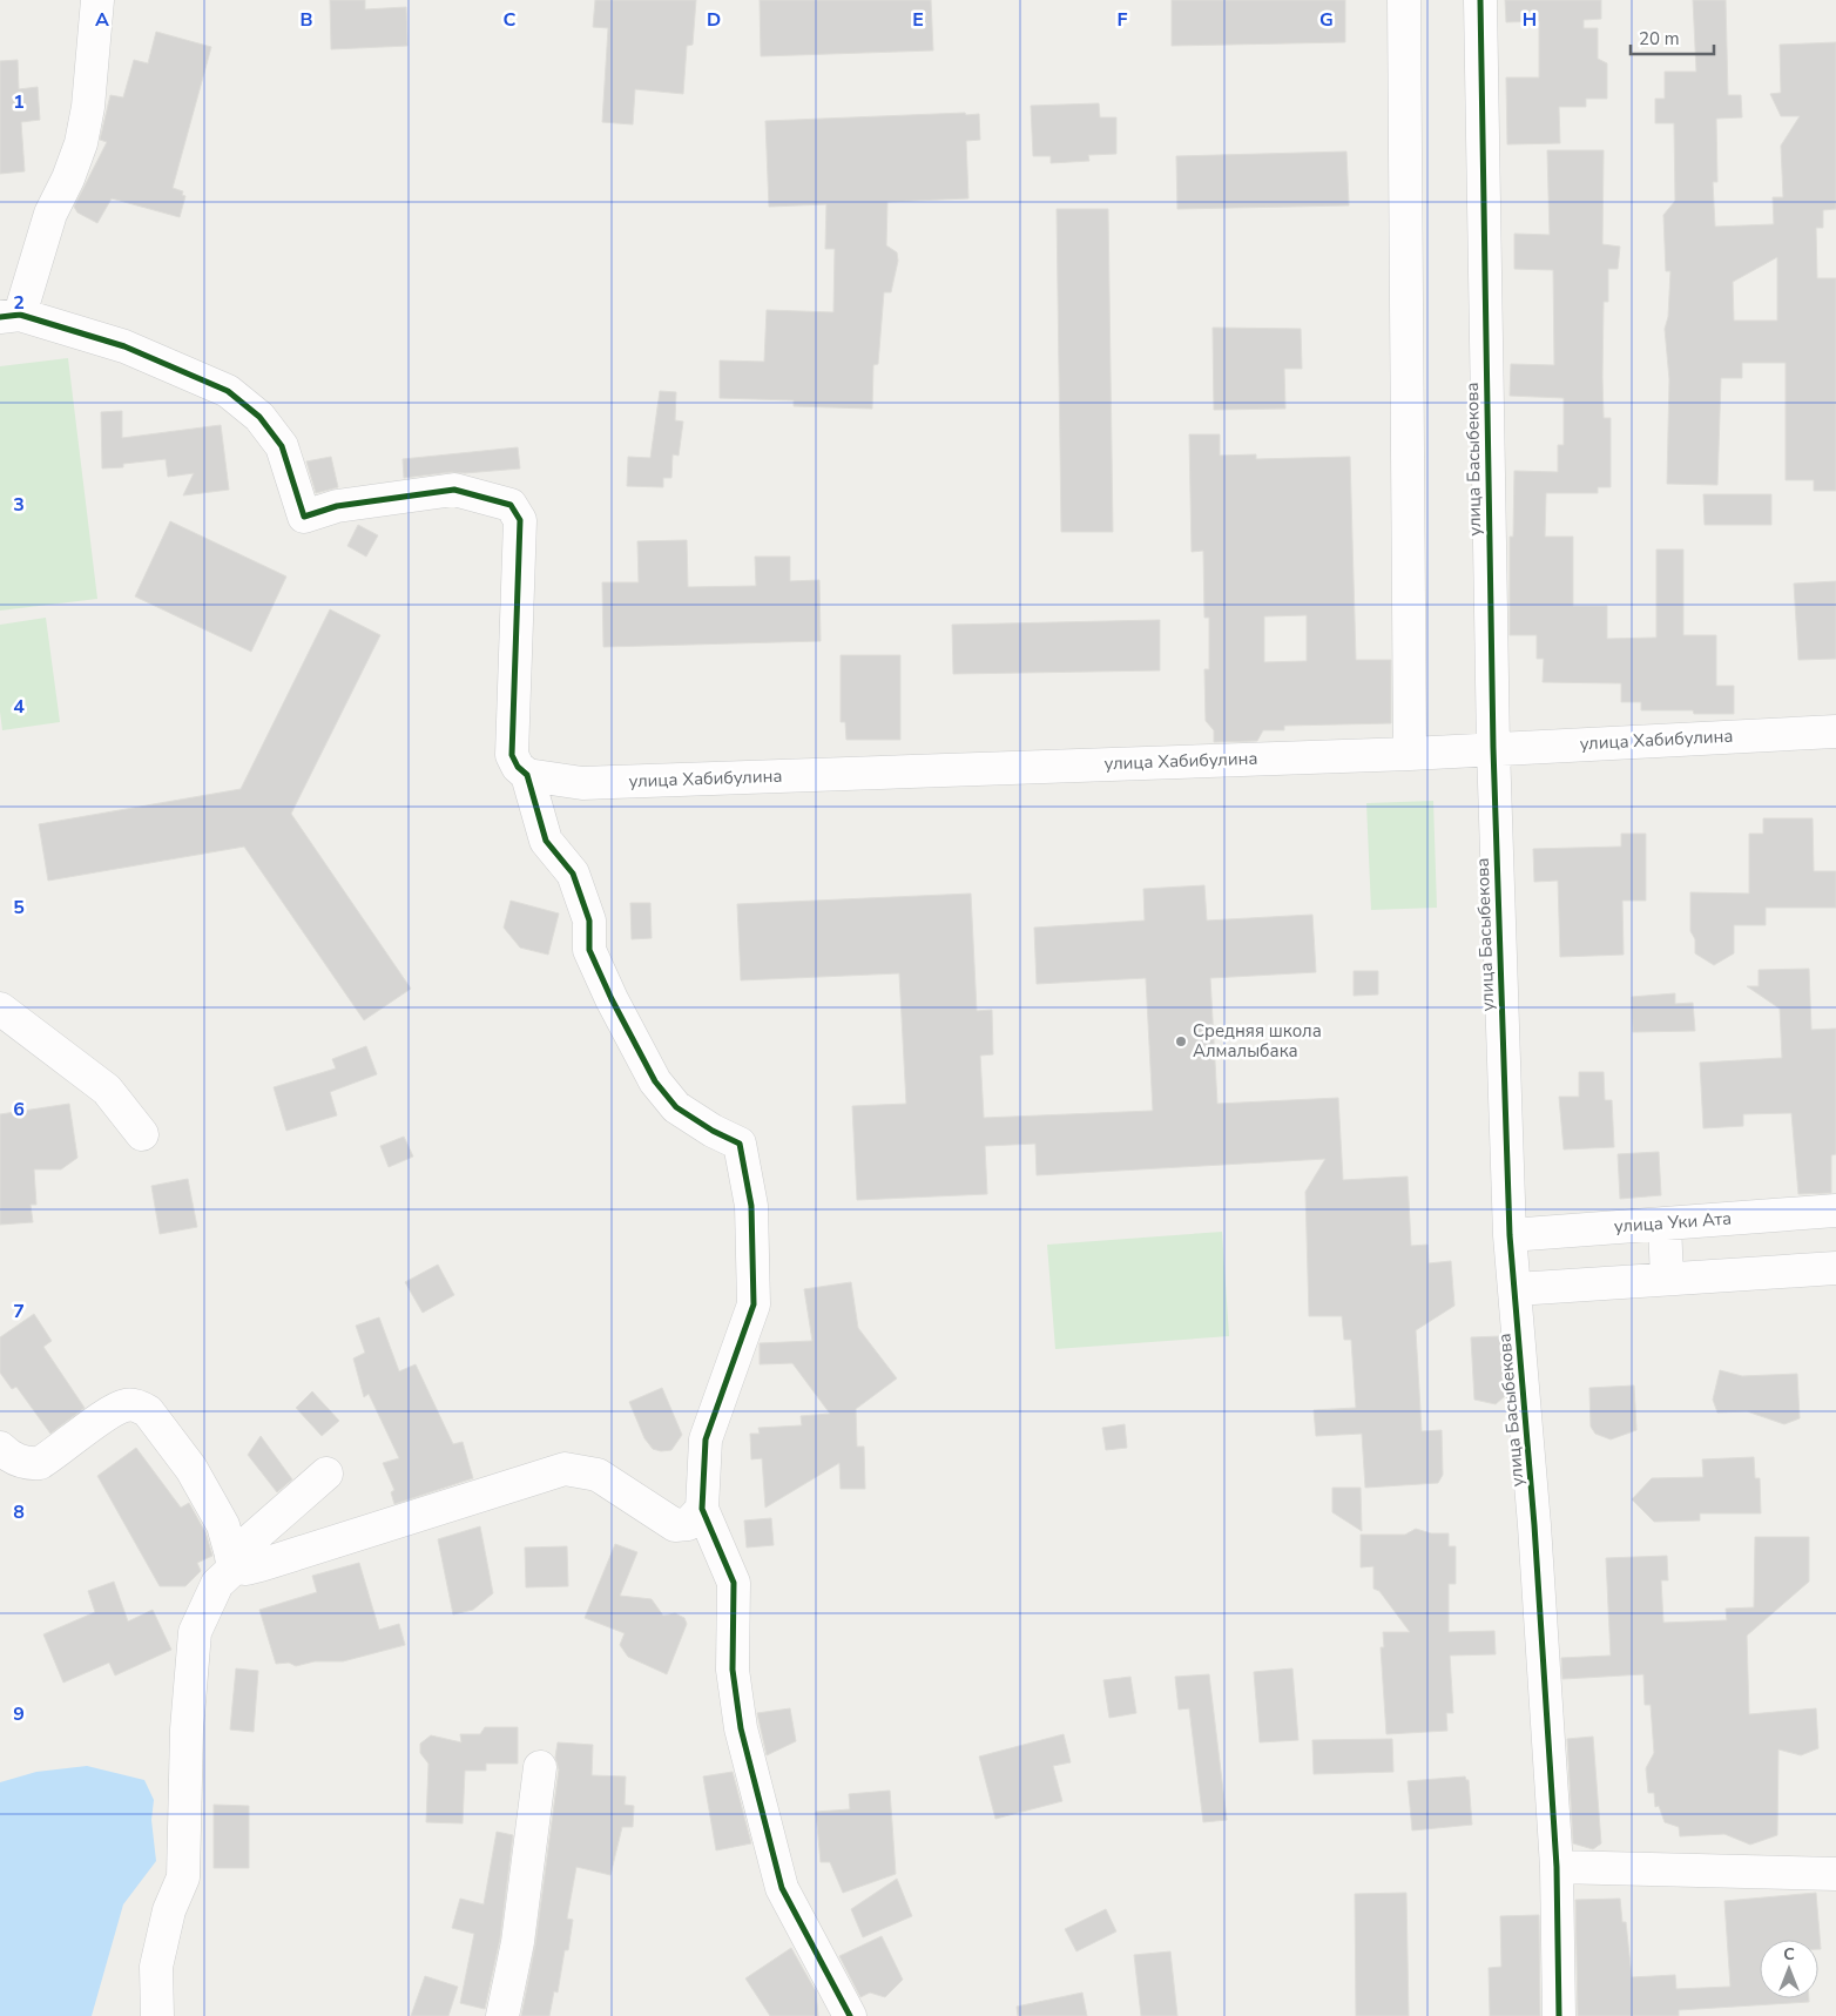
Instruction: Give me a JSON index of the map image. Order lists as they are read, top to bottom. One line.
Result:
{"streets":{"street":["улица Басыбекова","улица Хабибулина","улица Уки Ата"]},"crossings":[["улица Басыбекова","улица Хабибулина"],["улица Басыбекова","улица Уки Ата"]],"places":["Средняя школа Алмалыбака"],"scale_bar":"20 m","north":"top","grid":{"columns":["A","B","C","D","E","F","G","H"],"rows":["1","2","3","4","5","6","7","8","9"]}}
